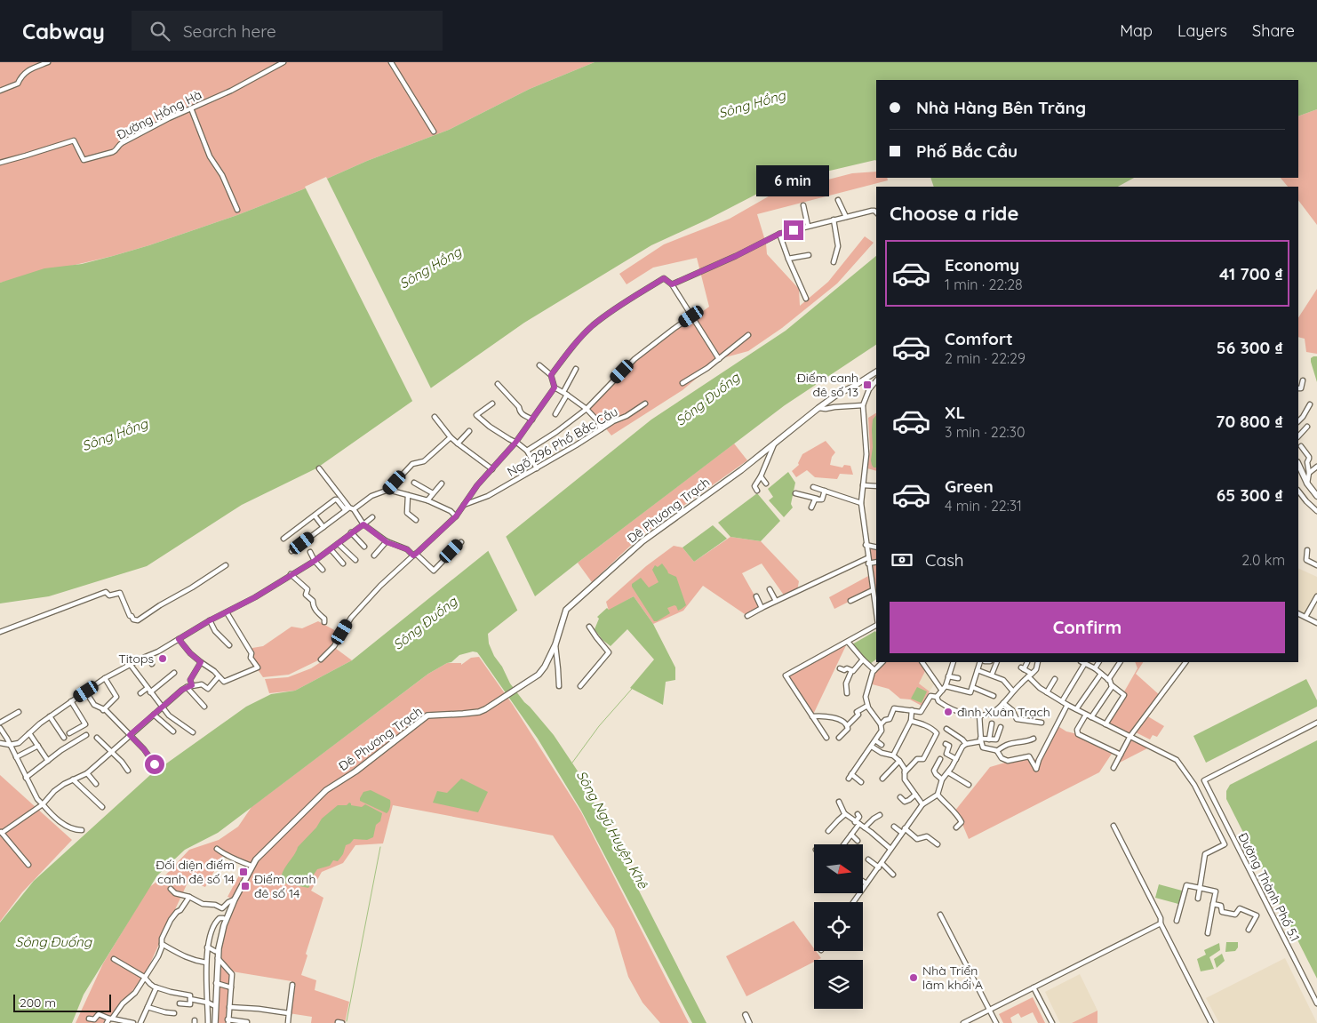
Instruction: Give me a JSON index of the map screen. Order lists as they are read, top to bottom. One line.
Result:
{"streets":{"main road":["Đê Phương Trạch"],"street":["Đường Hồng Hà","Ngõ 296 Phố Bắc Cầu","Đường Thành Phố 5.1"]},"water":["Sông Hồng","Sông Đuống","Sông Ngũ Huyện Khê"],"places":{"transit":["Điếm canh đê số 13","Đối diện điếm canh đê số 14","Điếm canh đê số 14"],"other":["Titops","đình Xuân Trạch","Nhà Triển lãm khối A"]},"scale_bar":"200 m","north":"right","page":{"header":"Cabway","search":"Search here","nav":["Map","Layers","Share"],"banner":["Nhà Hàng Bên Trăng","Phố Bắc Cầu"],"bubble":"6 min","heading":"Choose a ride","list":[{"name":"Economy","note":"1 min · 22:28","value":"41 700 ₫"},{"name":"Comfort","note":"2 min · 22:29","value":"56 300 ₫"},{"name":"XL","note":"3 min · 22:30","value":"70 800 ₫"},{"name":"Green","note":"4 min · 22:31","value":"65 300 ₫"}],"pay":["Cash","2.0 km"],"buttons":"Confirm","scale":"200 m"}}
